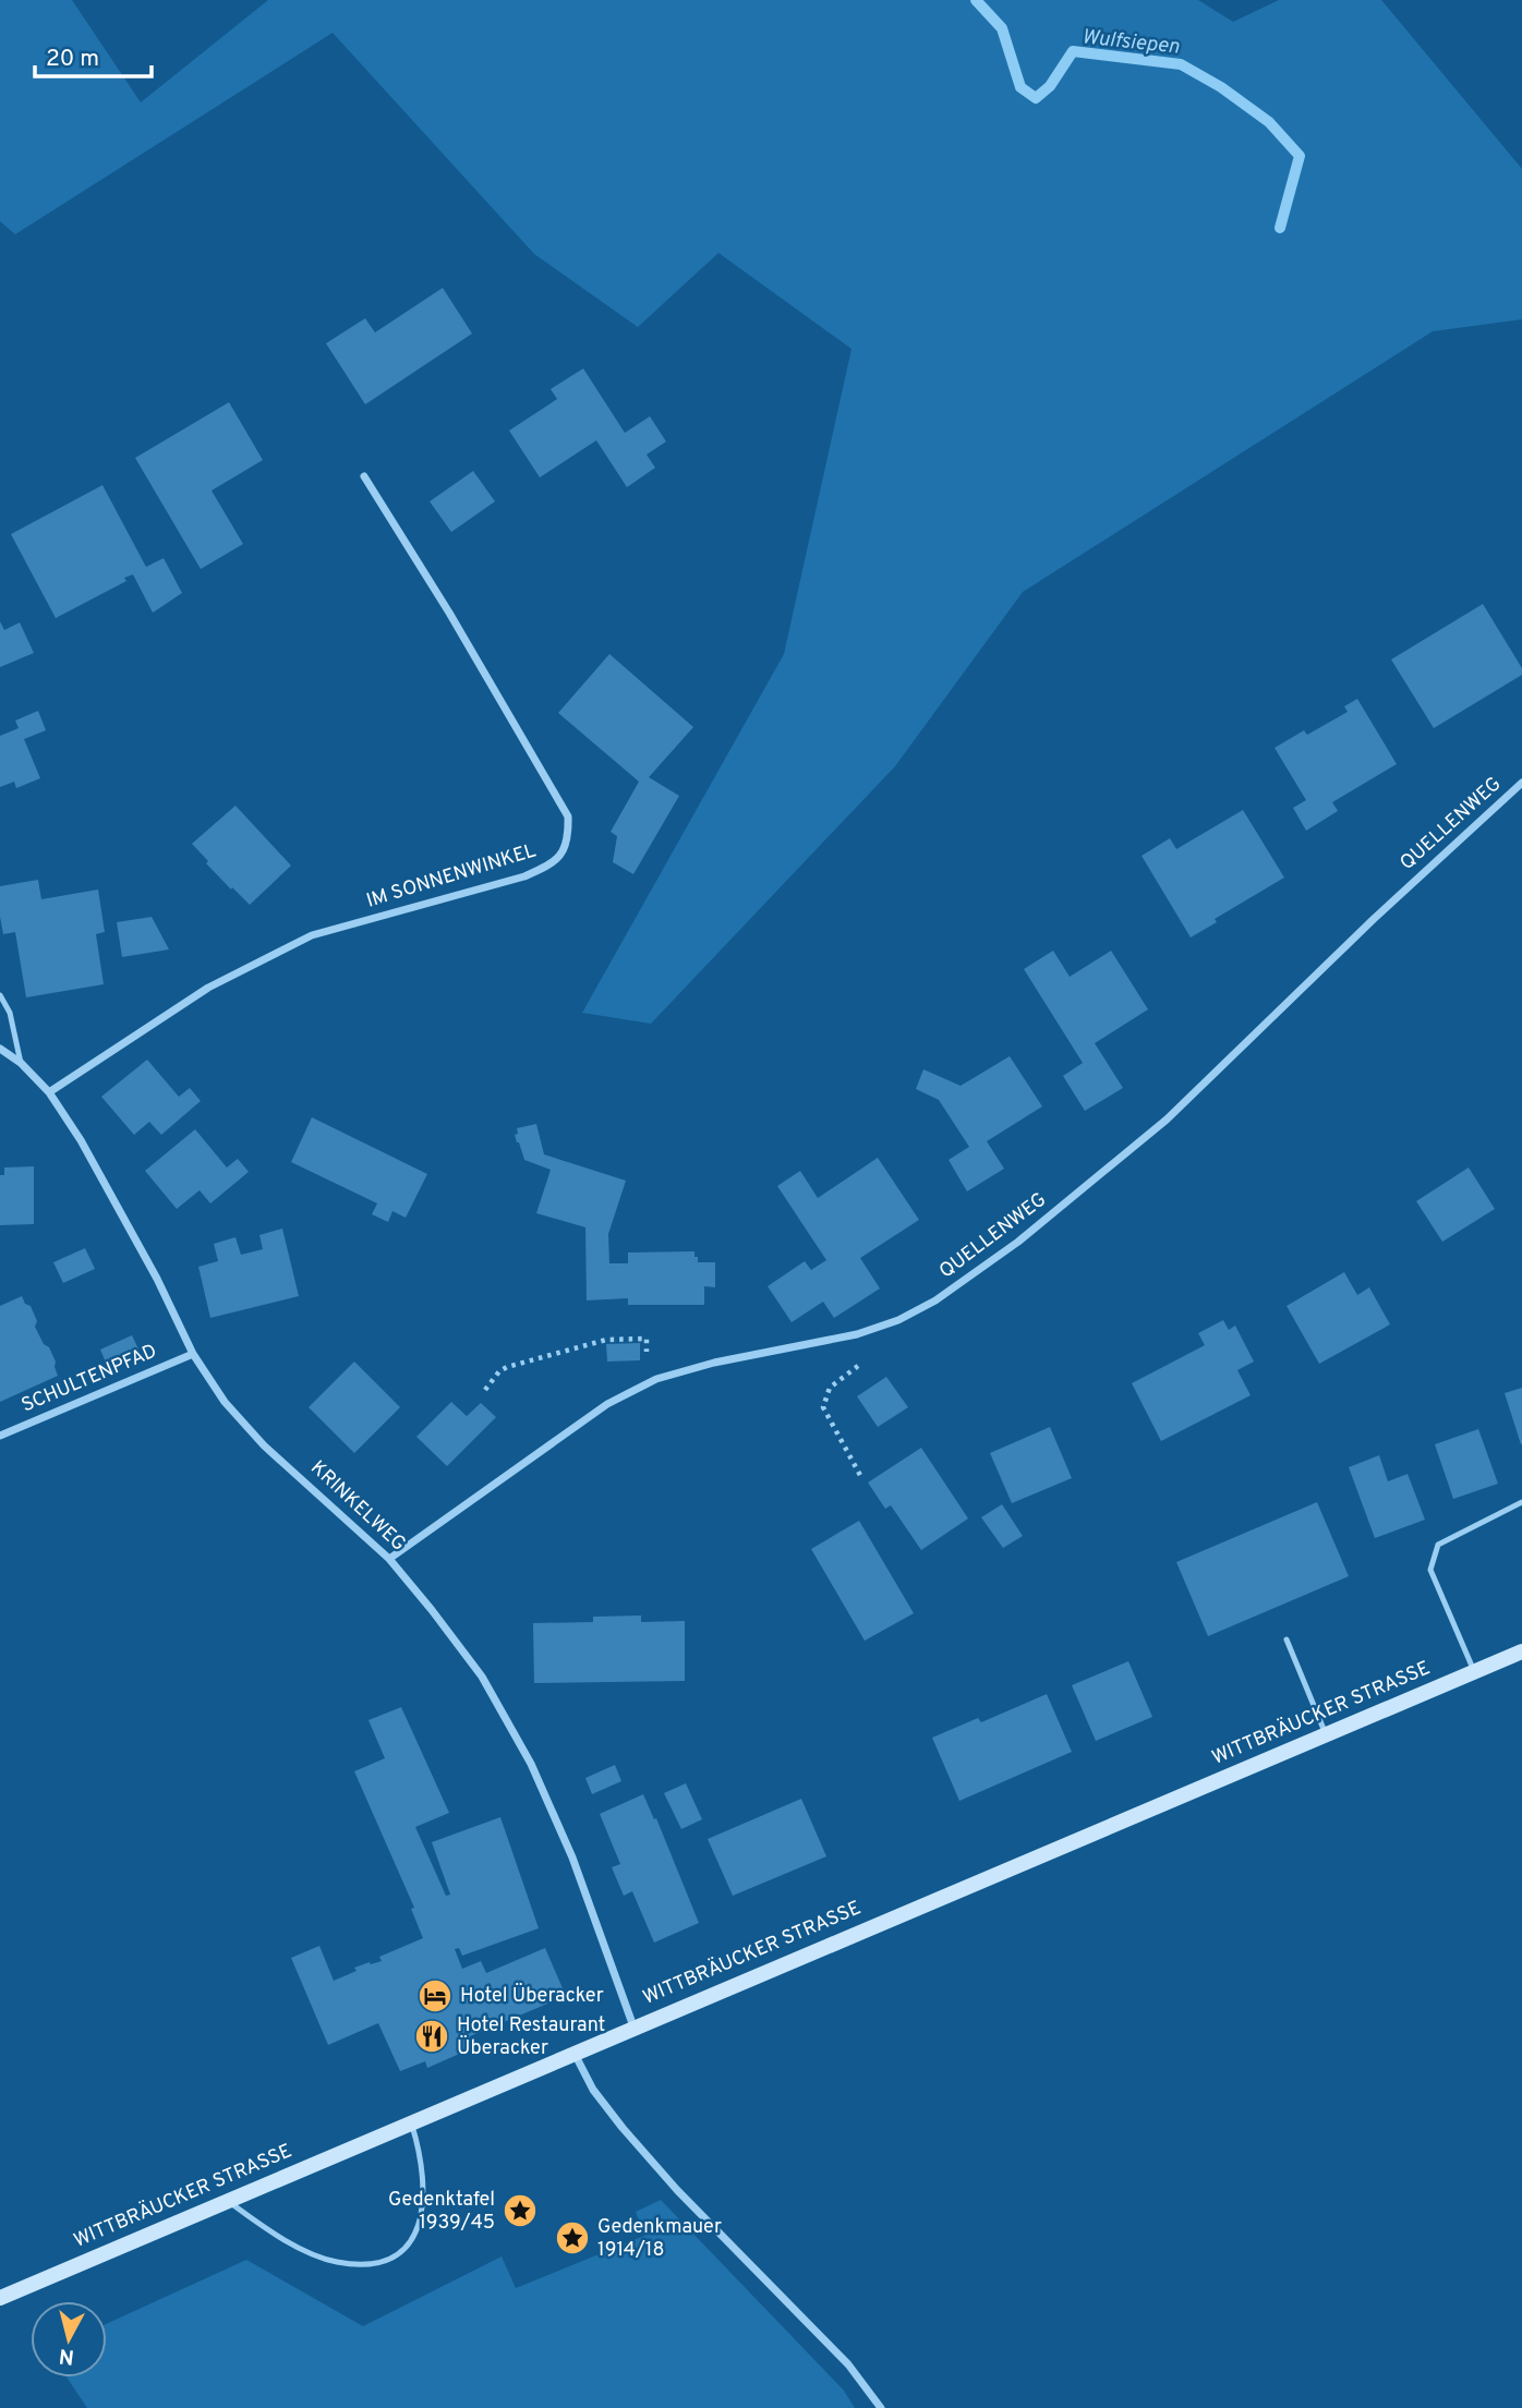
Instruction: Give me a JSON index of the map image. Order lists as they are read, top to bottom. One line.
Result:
{"streets":{"main road":["WITTBRÄUCKER STRASSE"],"street":["QUELLENWEG","IM SONNENWINKEL","SCHULTENPFAD","KRINKELWEG"]},"crossings":[["QUELLENWEG","KRINKELWEG"],["IM SONNENWINKEL","KRINKELWEG"],["SCHULTENPFAD","KRINKELWEG"],["KRINKELWEG","WITTBRÄUCKER STRASSE"]],"water":["Wulfsiepen"],"places":{"hotel":["Hotel Überacker"],"restaurant":["Hotel Restaurant Überacker"],"place":["Gedenktafel 1939/45","Gedenkmauer 1914/18"]},"scale_bar":"20 m","north":"bottom"}
